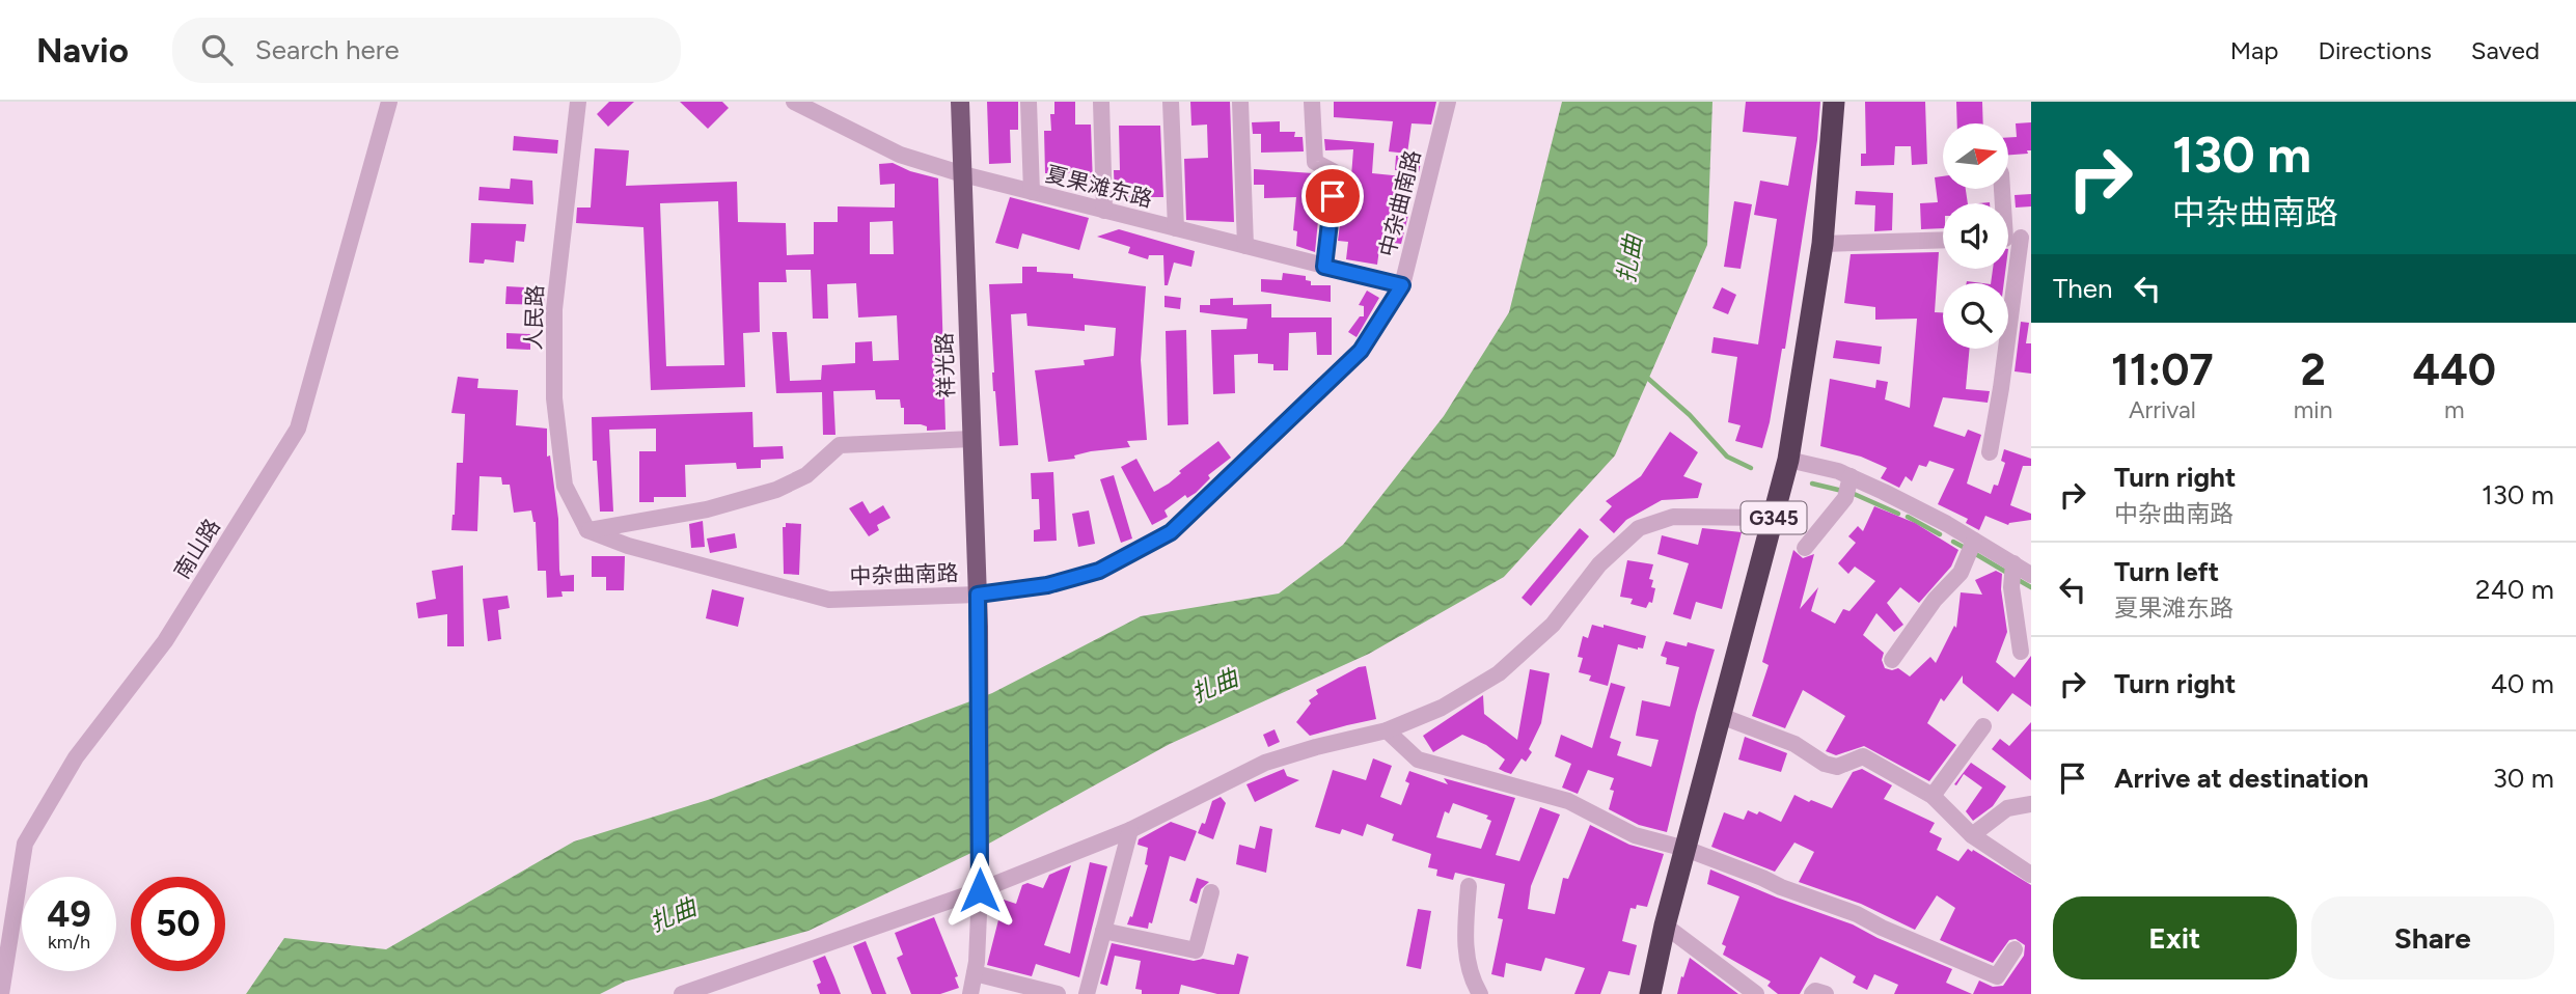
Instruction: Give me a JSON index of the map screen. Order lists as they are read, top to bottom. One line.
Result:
{"streets":{"highway":["G345"],"main road":["祥光路"],"street":["夏果滩东路","中杂曲南路","人民路","南山路"]},"crossings":[["夏果滩东路","中杂曲南路"],["夏果滩东路","祥光路"],["中杂曲南路","人民路"],["中杂曲南路","祥光路"]],"water":["扎曲"],"north":"right","page":{"header":"Navio","search":"Search here","nav":["Map","Directions","Saved"],"turn":["130 m","中杂曲南路"],"then":"Then","eta":["11:07","Arrival","2","min","440","m"],"list":[{"name":"Turn right","note":"中杂曲南路","value":"130 m"},{"name":"Turn left","note":"夏果滩东路","value":"240 m"},{"name":"Turn right","value":"40 m"},{"name":"Arrive at destination","value":"30 m"}],"speed":"49 km/h","limit":"50","buttons":["Exit","Share"]}}
